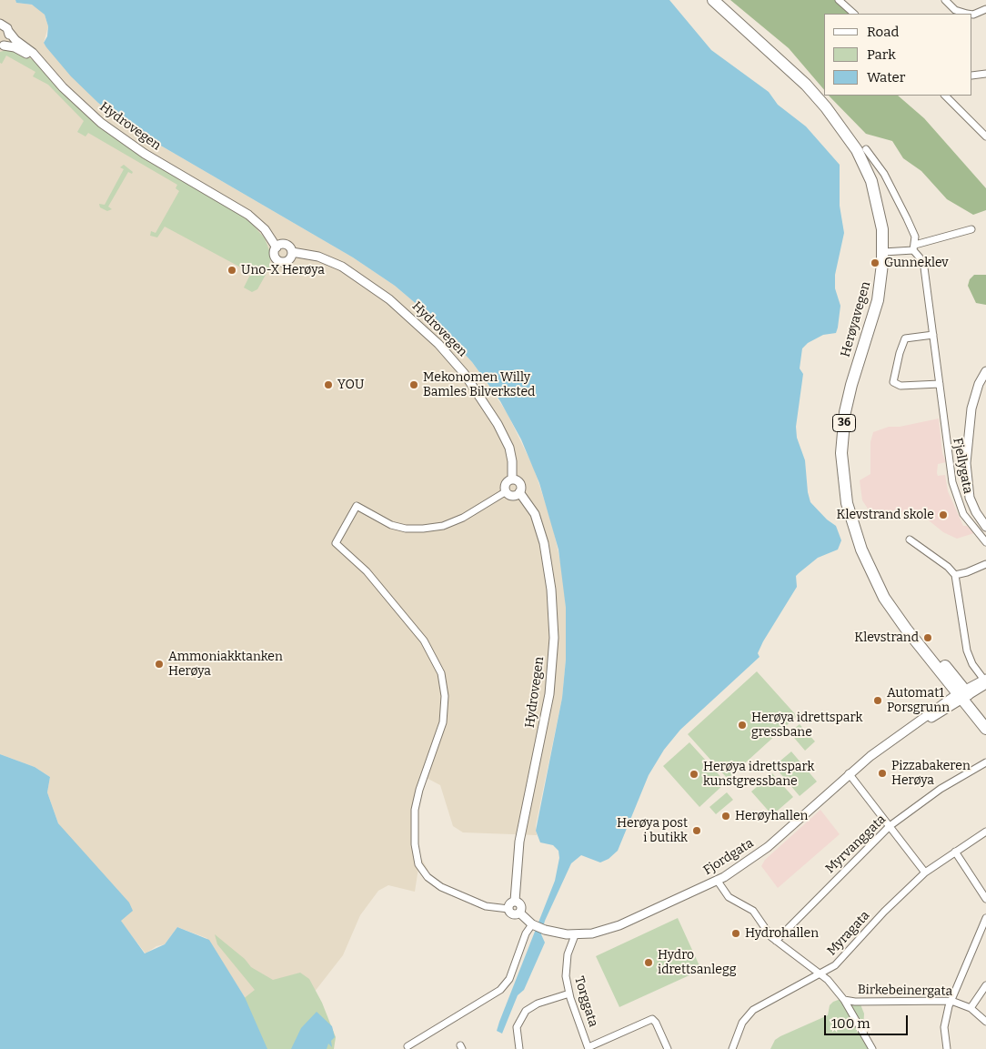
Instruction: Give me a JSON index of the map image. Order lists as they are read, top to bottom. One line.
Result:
{"streets":{"highway":["Herøyavegen","36"],"street":["Hydrovegen","Fjellygata","Myrvanggata","Fjordgata","Myragata","Birkebeinergata","Torggata"]},"crossings":[["Herøyavegen","Fjordgata"],["Fjordgata","Torggata"]],"places":["Gunneklev","Uno-X Herøya","YOU","Mekonomen Willy Bamles Bilverksted","Klevstrand skole","Klevstrand","Ammoniakktanken Herøya","Automat1 Porsgrunn","Herøya idrettspark gressbane","Pizzabakeren Herøya","Herøya idrettspark kunstgressbane","Herøyhallen","Herøya post i butikk","Hydrohallen","Hydro idrettsanlegg"],"legend":["Road","Park","Water"],"scale_bar":"100 m"}
